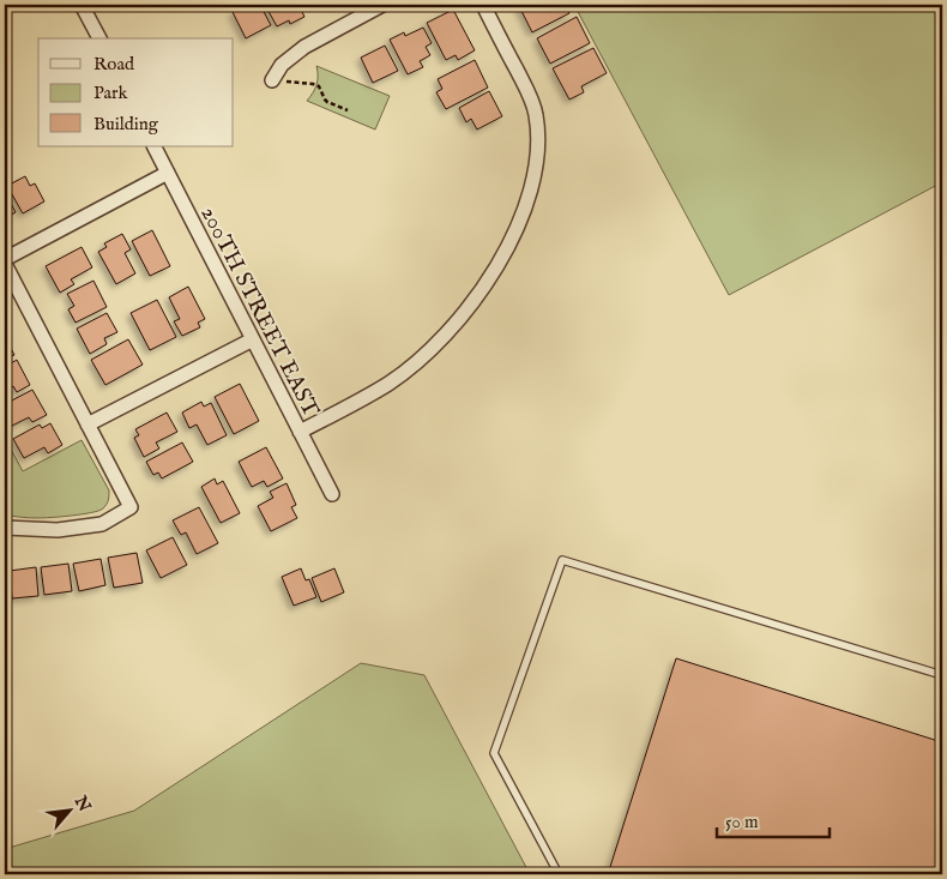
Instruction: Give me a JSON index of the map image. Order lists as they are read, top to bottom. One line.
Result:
{"streets":{"street":["200TH STREET EAST"]},"legend":["Road","Park","Building"],"scale_bar":"50 m","north":"top right"}
